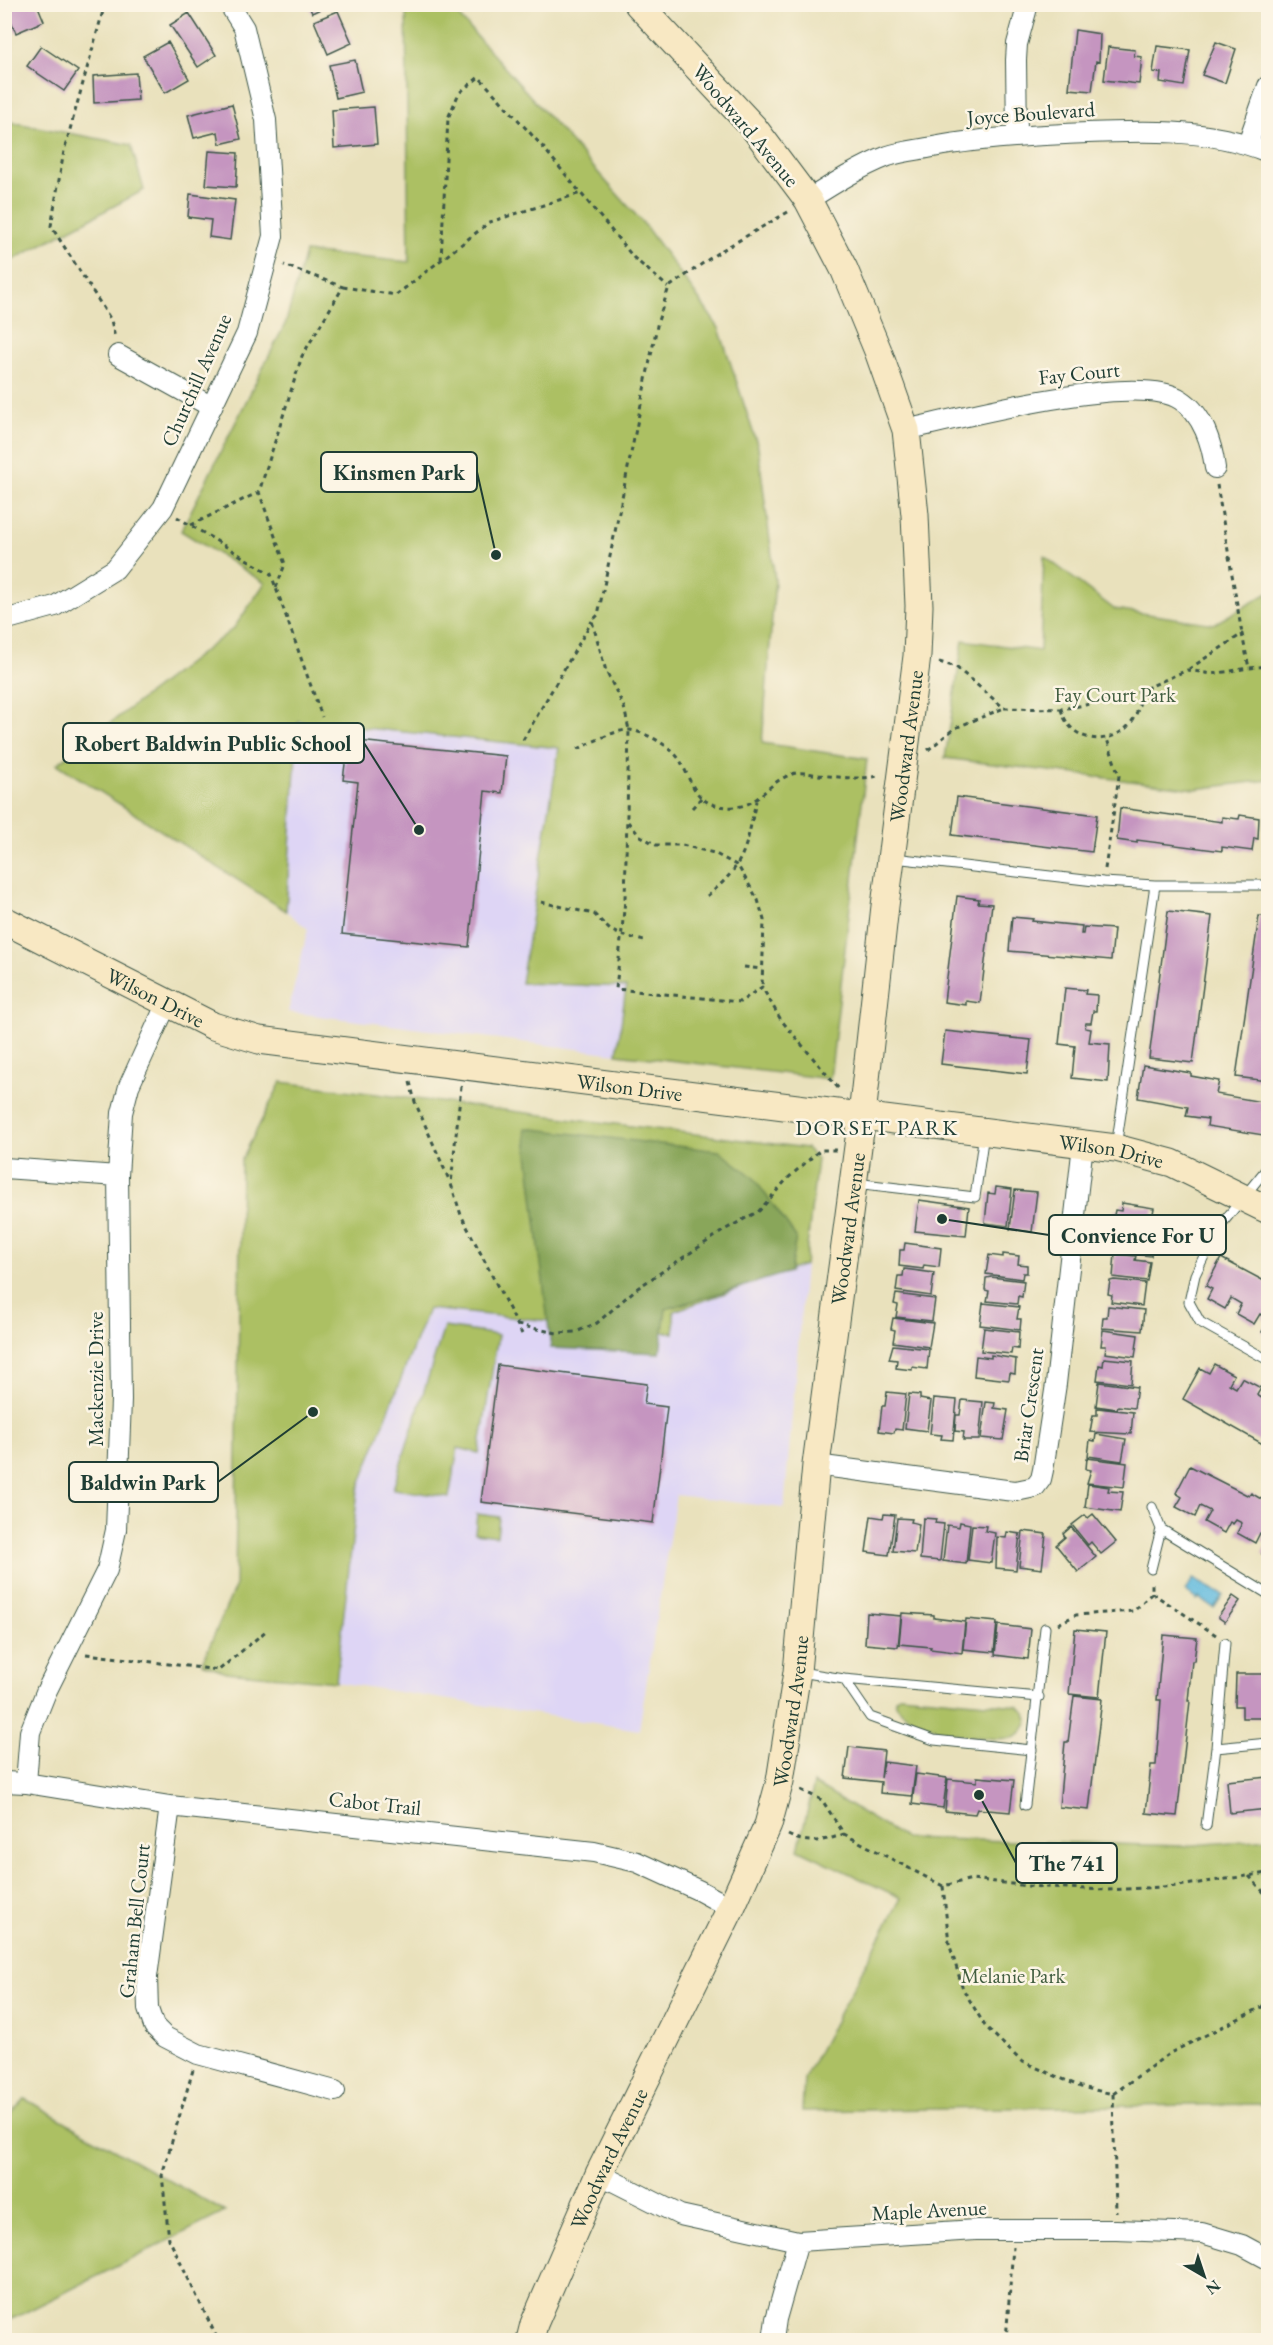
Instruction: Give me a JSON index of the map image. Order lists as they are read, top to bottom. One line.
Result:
{"streets":{"street":["Joyce Boulevard","Woodward Avenue","Fay Court","Churchill Avenue","Wilson Drive","Mackenzie Drive","Briar Crescent","Cabot Trail","Graham Bell Court","Maple Avenue"]},"crossings":[["Joyce Boulevard","Woodward Avenue"],["Woodward Avenue","Fay Court"],["Woodward Avenue","Wilson Drive"],["Woodward Avenue","Briar Crescent"],["Woodward Avenue","Cabot Trail"],["Woodward Avenue","Maple Avenue"],["Wilson Drive","Mackenzie Drive"],["Wilson Drive","Briar Crescent"],["Mackenzie Drive","Cabot Trail"],["Cabot Trail","Graham Bell Court"]],"districts":["DORSET PARK"],"parks":["Fay Court Park","Melanie Park"],"places":["Kinsmen Park","Robert Baldwin Public School","Convience For U","Baldwin Park","The 741"],"north":"bottom right"}
